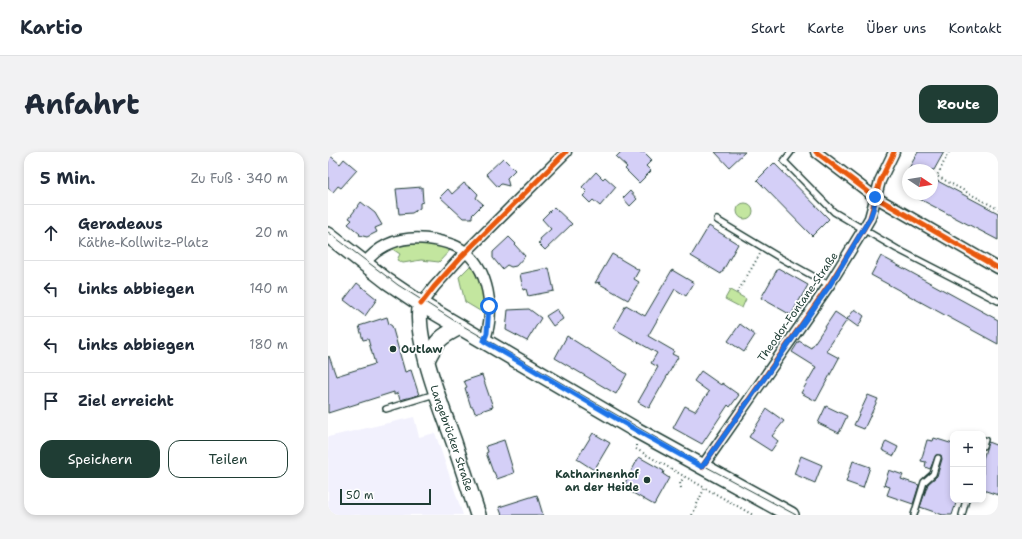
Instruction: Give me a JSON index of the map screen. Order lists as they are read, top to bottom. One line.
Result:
{"streets":{"main road":["Langebrücker Straße"],"street":["Theodor-Fontane-Straße"]},"places":["Outlaw","Katharinenhof an der Heide"],"scale_bar":"50 m","north":"right","page":{"header":"Kartio","nav":["Start","Karte","Über uns","Kontakt"],"title":"Anfahrt","buttons":["Route",["Speichern","Teilen"]],"heading":["5 Min.","Zu Fuß · 340 m"],"list":[["Geradeaus","Käthe-Kollwitz-Platz","20 m"],["Links abbiegen","140 m"],["Links abbiegen","180 m"],"Ziel erreicht"],"map_buttons":["+","−"],"scale":"50 m"}}
